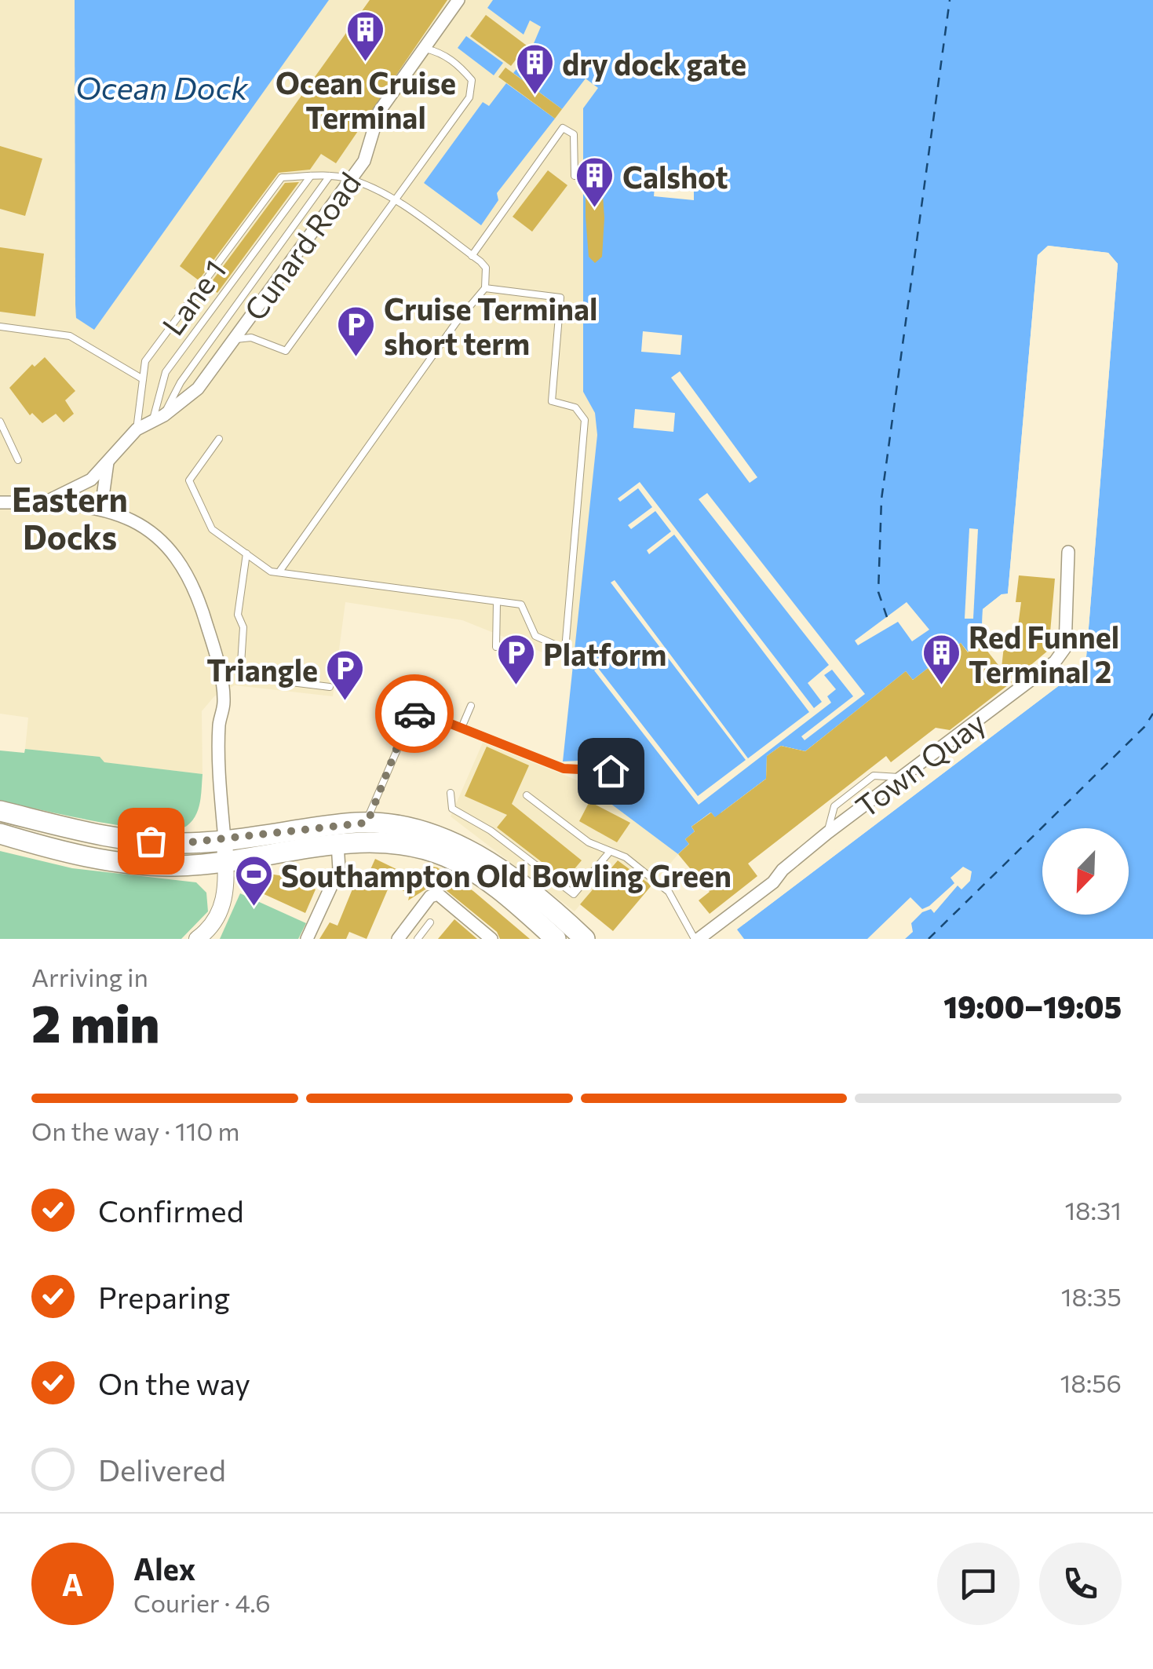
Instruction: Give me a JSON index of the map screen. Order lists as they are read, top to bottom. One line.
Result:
{"streets":{"street":["Cunard Road","Town Quay"],"lane":["Lane 1"]},"crossings":[["Cunard Road","Lane 1"]],"districts":["Eastern Docks"],"water":["Ocean Dock"],"places":{"building":["Ocean Cruise Terminal","dry dock gate","Calshot","Red Funnel Terminal 2"],"parking":["Cruise Terminal short term","Platform","Triangle"],"sports":["Southampton Old Bowling Green"]},"north":"bottom left","page":{"heading":["2 min","Arriving in","19:00–19:05"],"panel":["Alex","Courier · 4.6"],"bar":"On the way · 110 m","list":[["Confirmed","18:31"],["Preparing","18:35"],["On the way","18:56"],"Delivered"],"round":"A"}}
